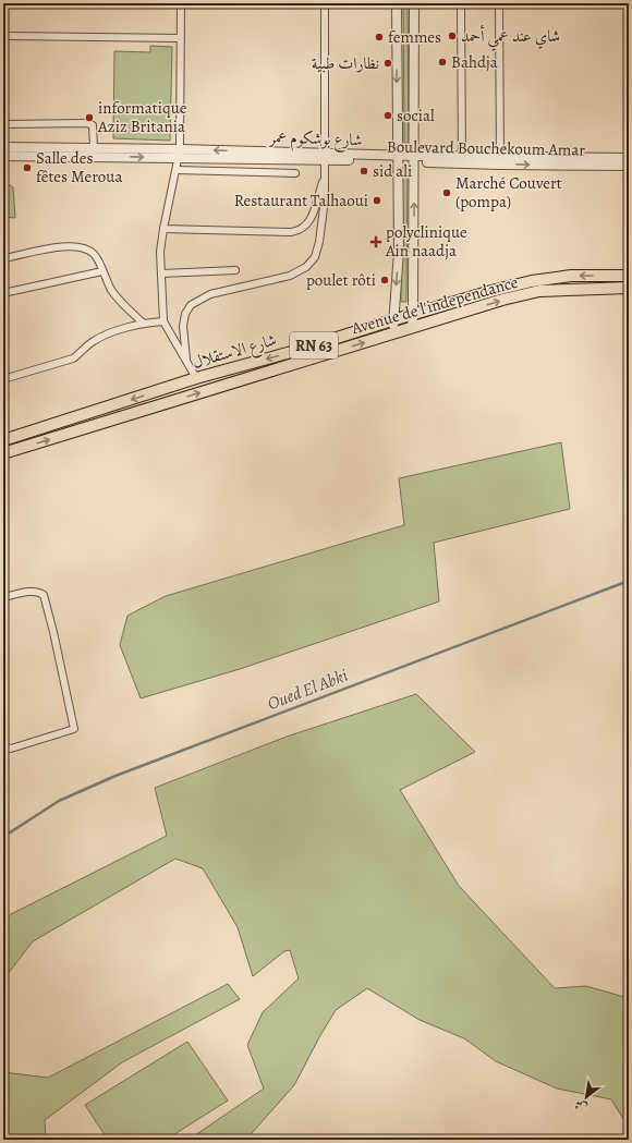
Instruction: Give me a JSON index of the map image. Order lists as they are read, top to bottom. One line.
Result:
{"streets":{"main road":["Avenue de l'independance","RN 63","شارع الاستقلال"],"street":["شارع بوشكوم عمر","Boulevard Bouchekoum Amar"]},"crossings":[["شارع بوشكوم عمر","Boulevard Bouchekoum Amar"]],"one_way":["Boulevard Bouchekoum Amar","Avenue de l'independance","شارع الاستقلال"],"water":["Oued El Abki"],"places":{"other":["شاي عند عمي أحمد","femmes","Bahdja","نظارات طبية","social","informatique Aziz Britania","Salle des fêtes Meroua","sid ali","Marché Couvert (pompa)","Restaurant Talhaoui","poulet rôti"],"health":["polyclinique Ain naadja"]},"north":"bottom left"}
